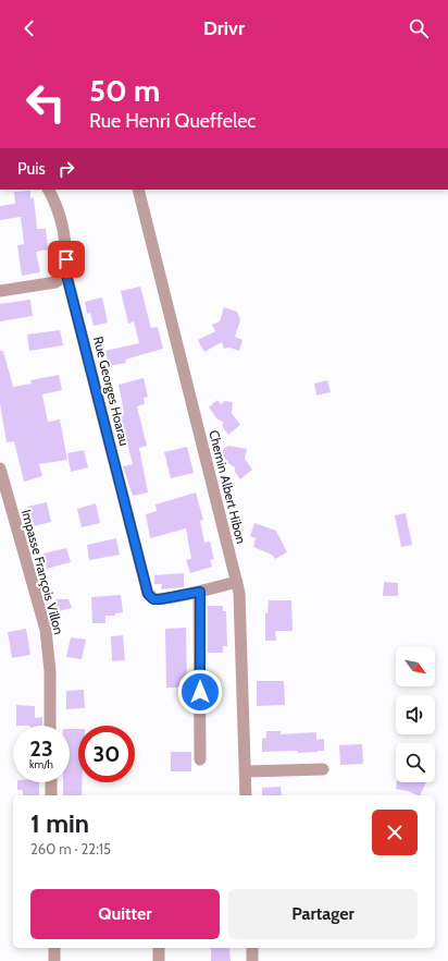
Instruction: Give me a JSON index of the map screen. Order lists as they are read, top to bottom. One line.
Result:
{"streets":{"street":["Rue Georges Hoarau","Chemin Albert Hibon","Impasse François Villon"]},"north":"bottom right","page":{"header":"Drivr","turn":["50 m","Rue Henri Queffelec"],"then":"Puis","speed":"23 km/h","limit":"30","heading":["1 min","260 m · 22:15"],"buttons":["Quitter","Partager"]}}
